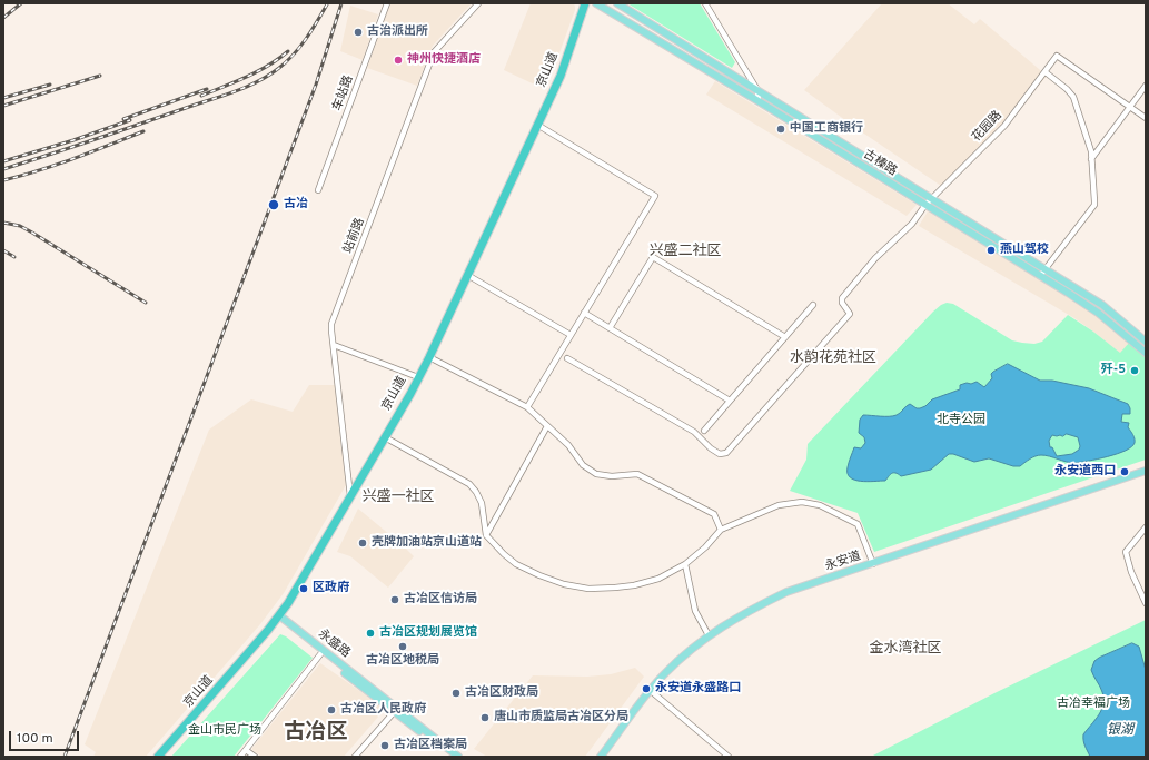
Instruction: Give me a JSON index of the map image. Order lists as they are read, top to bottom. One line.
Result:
{"streets":{"highway":["京山道"],"main road":["古榛路","永安道","永盛路"],"street":["车站路","花园路","站前路"]},"crossings":[["京山道","站前路"],["京山道","永盛路"],["花园路","古榛路"]],"districts":["兴盛二社区","水韵花苑社区","兴盛一社区","金水湾社区","古冶区"],"water":["银湖"],"parks":["北寺公园","古冶幸福广场","金山市民广场"],"places":["古治派出所","神州快捷酒店","中国工商银行","古冶","燕山驾校","歼-5","永安道西口","壳牌加油站京山道站","区政府","古冶区信访局","古冶区规划展览馆","古冶区地税局","永安道永盛路口","古冶区财政局","古冶区人民政府","唐山市质监局古冶区分局","古冶区档案局"],"scale_bar":"100 m"}
